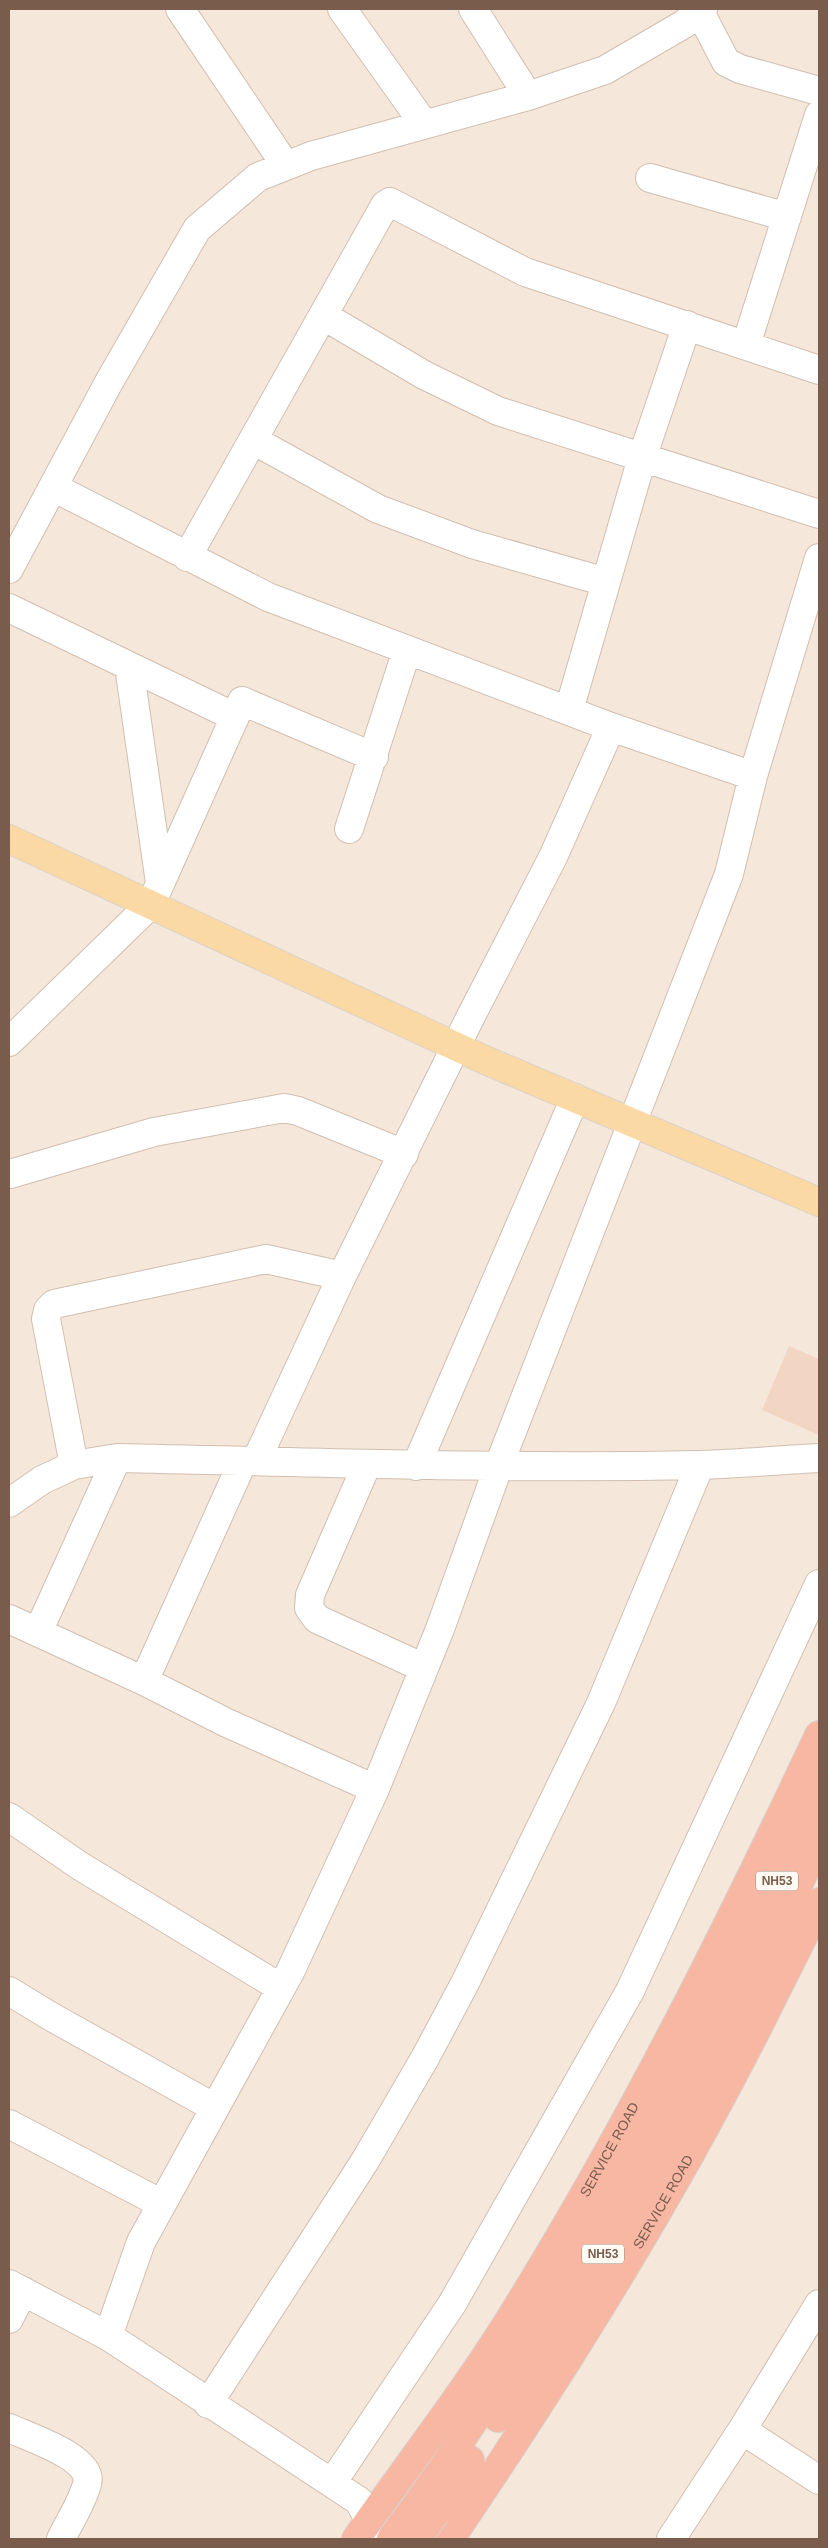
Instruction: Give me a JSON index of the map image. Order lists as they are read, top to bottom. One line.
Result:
{"streets":{"highway":["NH53","SERVICE ROAD"]}}
